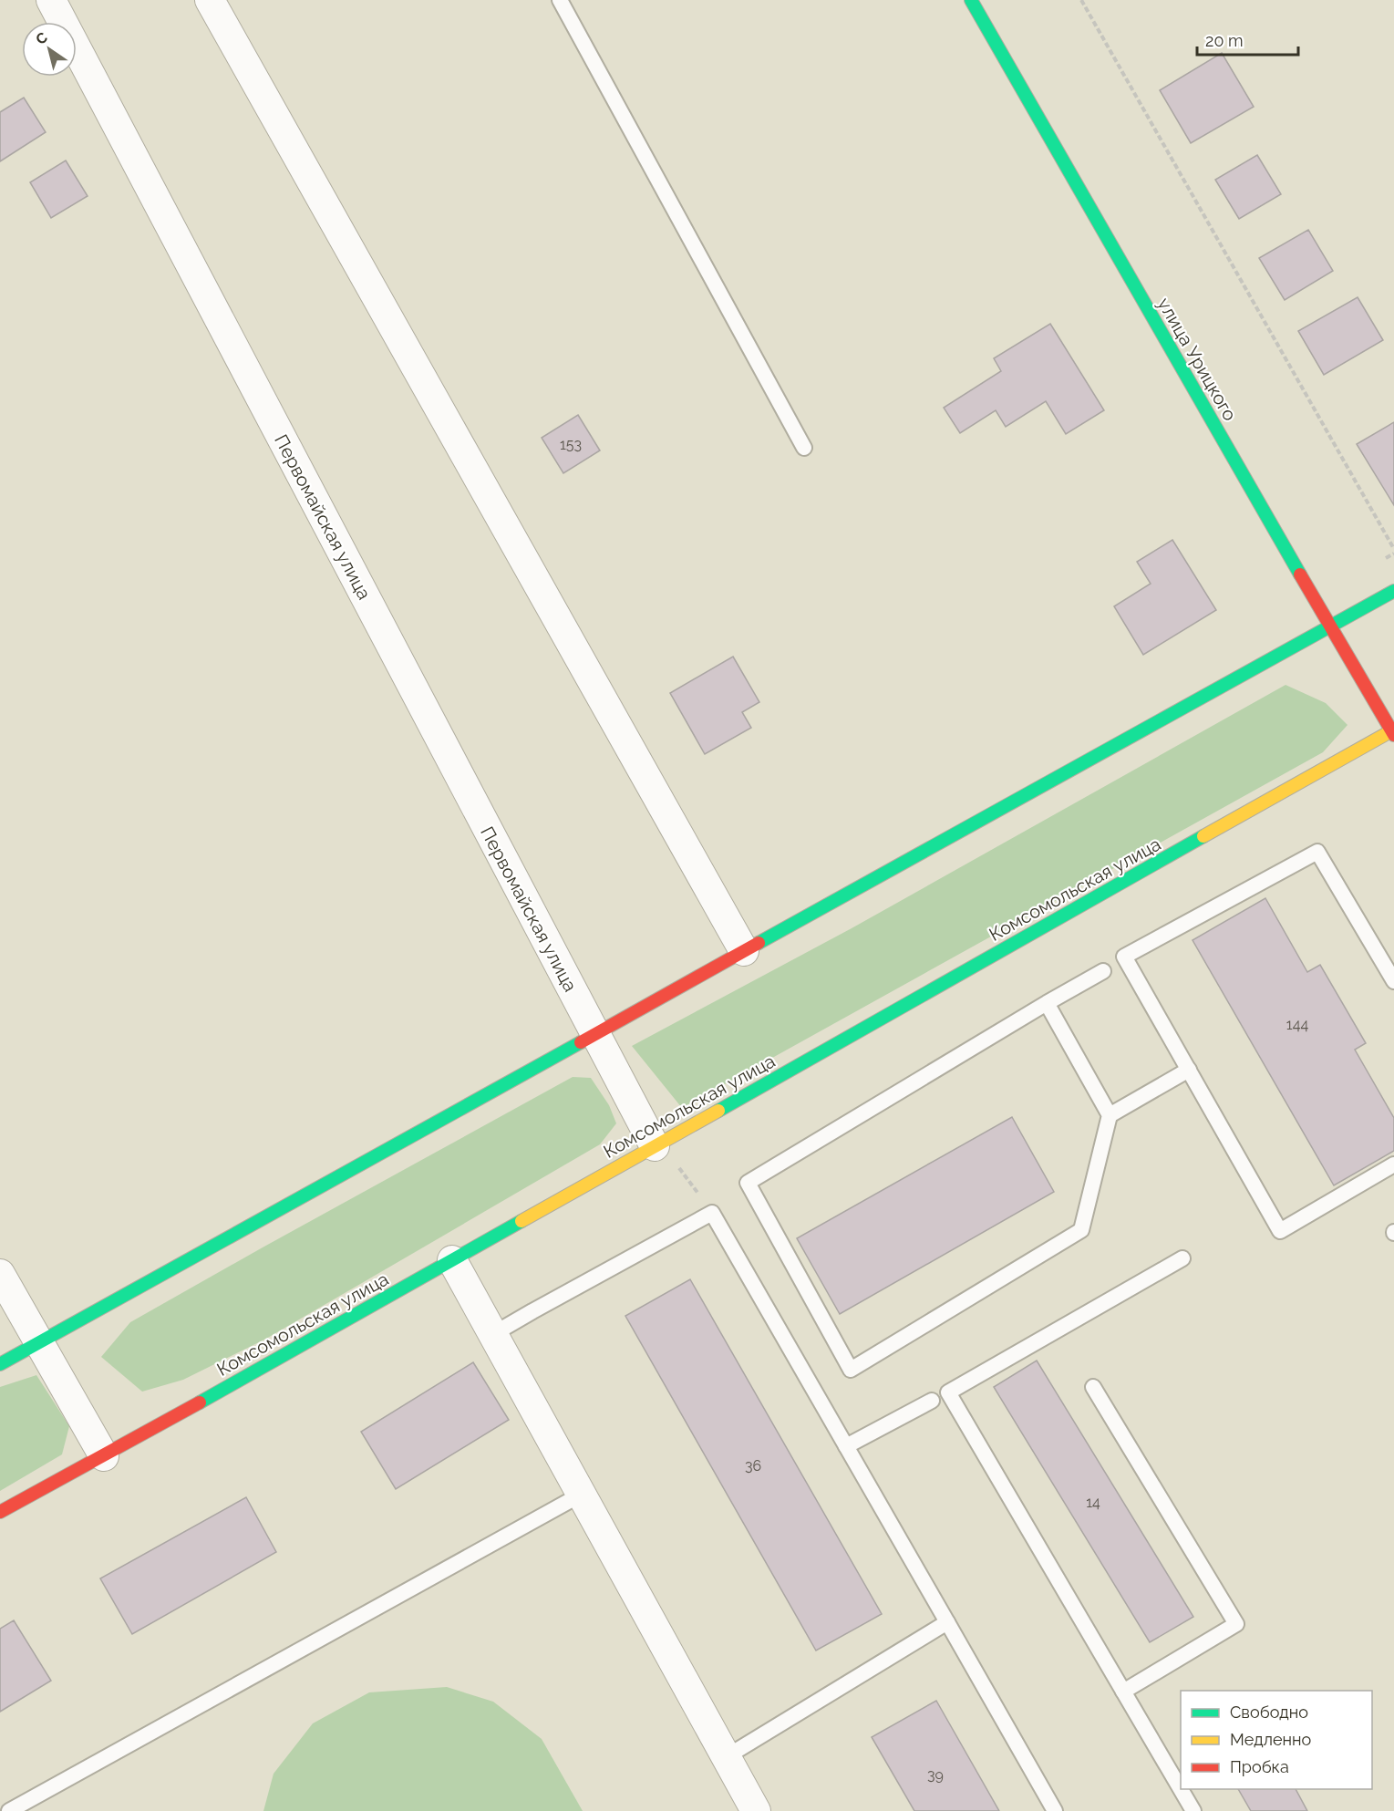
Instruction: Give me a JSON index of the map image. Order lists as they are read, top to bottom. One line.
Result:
{"streets":{"street":["улица Урицкого","Первомайская улица","Комсомольская улица"]},"crossings":[["улица Урицкого","Комсомольская улица"],["Первомайская улица","Комсомольская улица"]],"house_numbers":["153","144","36","14","39"],"legend":["Свободно","Медленно","Пробка"],"scale_bar":"20 m","north":"top left"}
